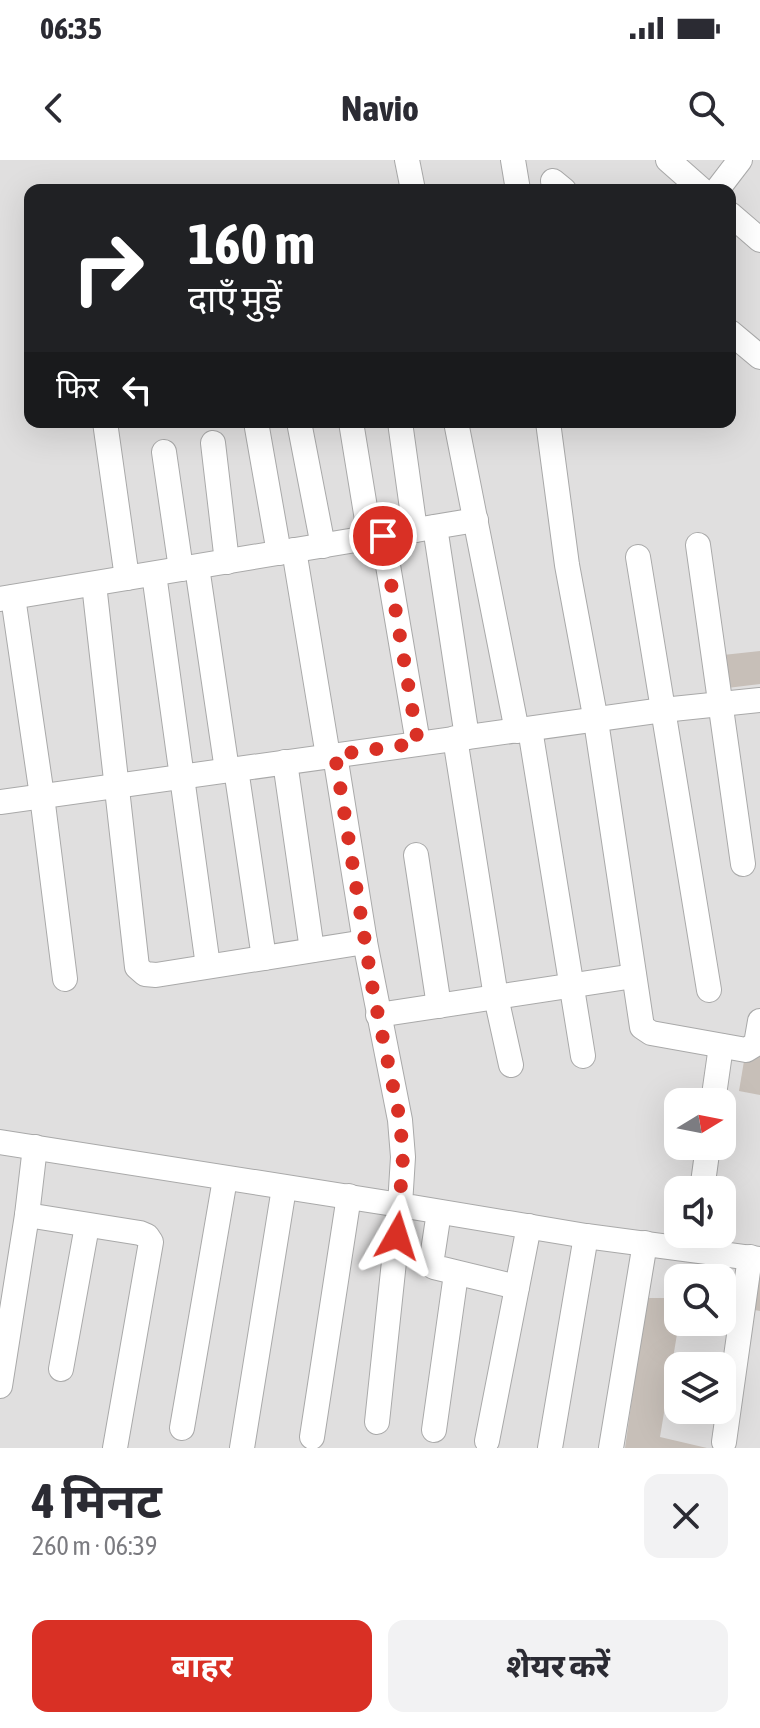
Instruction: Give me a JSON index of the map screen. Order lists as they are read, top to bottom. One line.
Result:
{"north":"right","page":{"status":"06:35","header":"Navio","turn":["160 m","दाएँ मुड़ें"],"then":"फिर","heading":["4 मिनट","260 m · 06:39"],"buttons":["बाहर","शेयर करें"]}}
